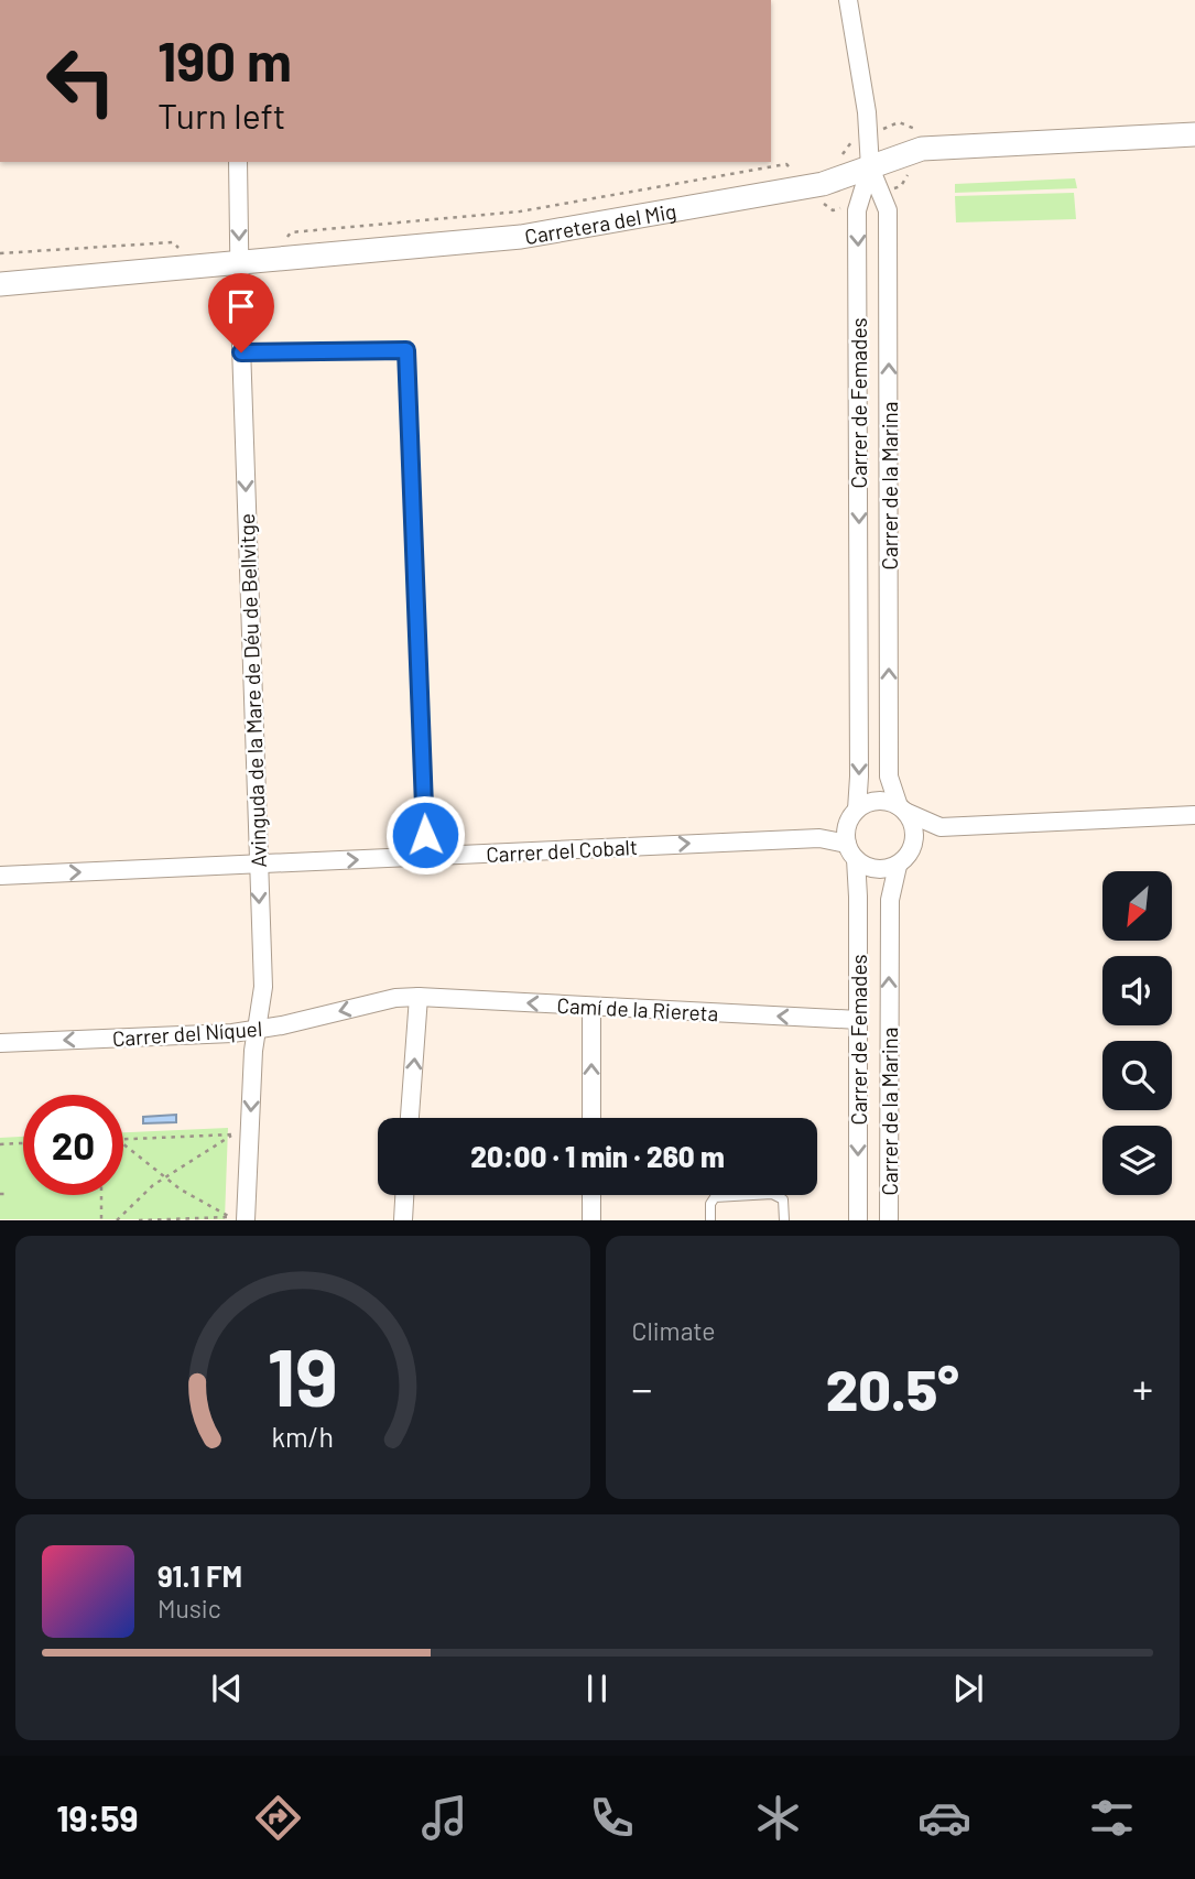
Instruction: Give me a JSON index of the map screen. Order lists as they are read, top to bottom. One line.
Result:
{"streets":{"street":["Carretera del Mig","Carrer de Femades","Carrer de la Marina","Avinguda de la Mare de Déu de Bellvitge","Carrer del Cobalt","Camí de la Riereta","Carrer del Níquel"]},"crossings":[["Carretera del Mig","Carrer de Femades"],["Carretera del Mig","Carrer de la Marina"],["Carretera del Mig","Avinguda de la Mare de Déu de Bellvitge"],["Carrer de Femades","Carrer de la Marina"],["Carrer de Femades","Carrer del Cobalt"],["Carrer de Femades","Camí de la Riereta"],["Carrer de la Marina","Carrer del Cobalt"],["Avinguda de la Mare de Déu de Bellvitge","Carrer del Cobalt"],["Avinguda de la Mare de Déu de Bellvitge","Carrer del Níquel"],["Camí de la Riereta","Carrer del Níquel"]],"one_way":["Carrer de Femades","Carrer de la Marina","Avinguda de la Mare de Déu de Bellvitge","Carrer del Cobalt","Camí de la Riereta","Carrer del Níquel"],"north":"bottom left","page":{"turn":["190 m","Turn left"],"limit":"20","trip":"20:00 · 1 min · 260 m","tile":"Climate","heat":["−","20.5°","+"],"song":["91.1 FM","Music"],"tabs":"19:59","gauge":["19","km/h"]}}
